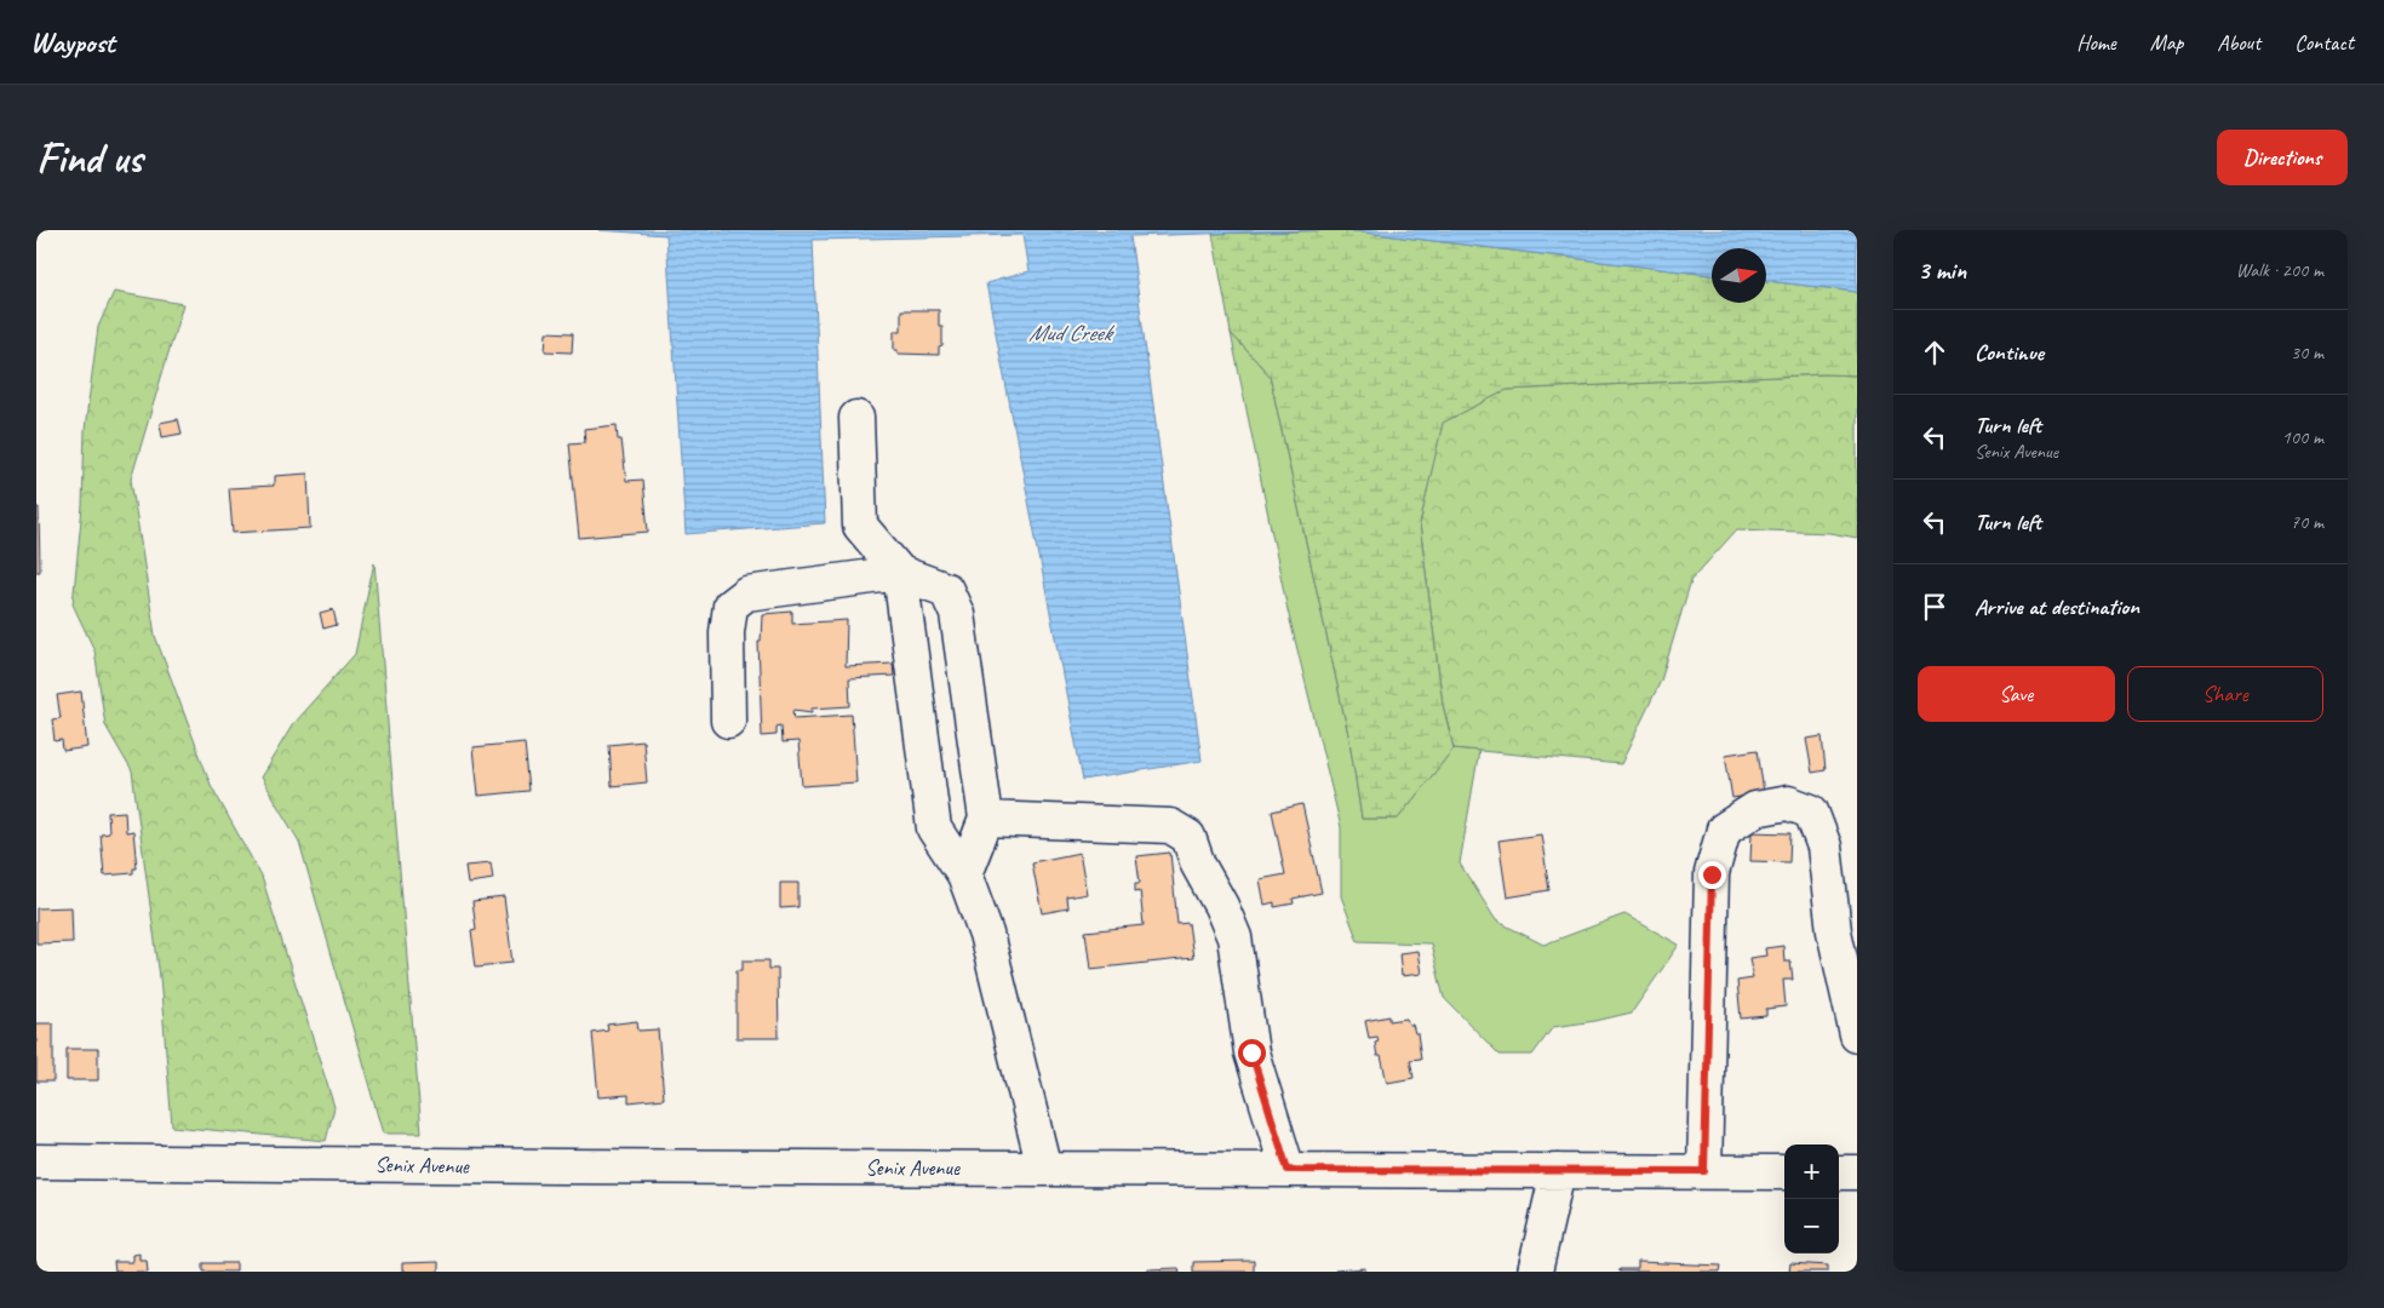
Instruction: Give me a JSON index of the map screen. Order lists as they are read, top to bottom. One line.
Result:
{"streets":{"street":["Senix Avenue"]},"water":["Mud Creek"],"north":"right","page":{"header":"Waypost","nav":["Home","Map","About","Contact"],"buttons":["Directions",["Save","Share"]],"title":"Find us","heading":["3 min","Walk · 200 m"],"list":[["Continue","30 m"],["Turn left","Senix Avenue","100 m"],["Turn left","70 m"],"Arrive at destination"],"map_buttons":["+","−"]}}
